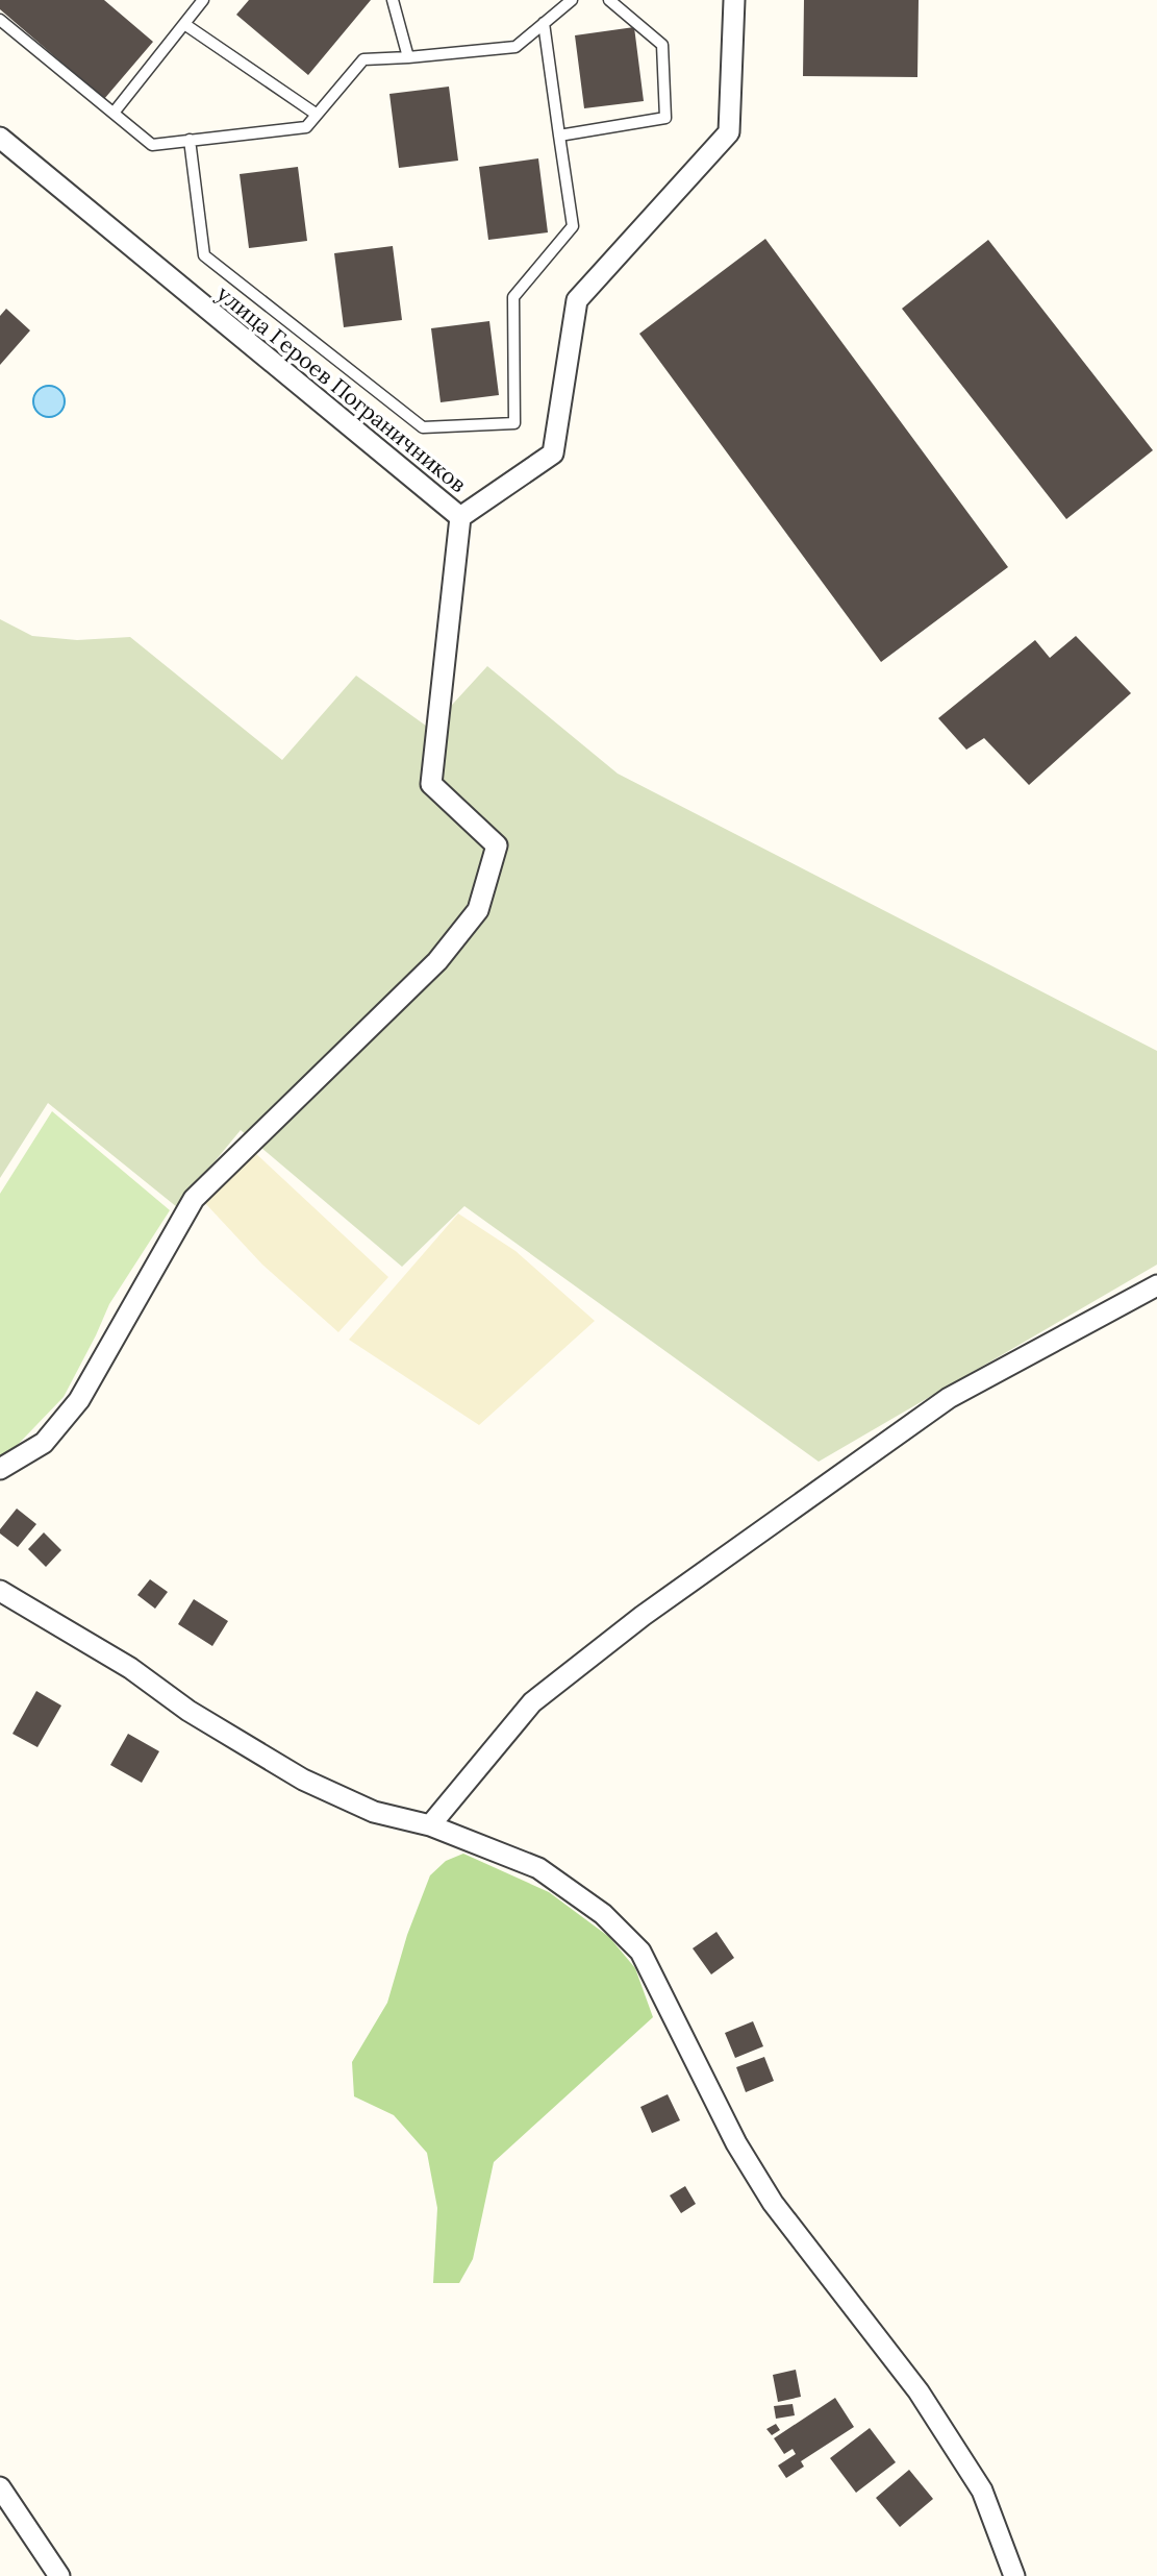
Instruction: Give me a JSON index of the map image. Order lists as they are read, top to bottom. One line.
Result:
{"streets":{"street":["улица Героев Пограничников"]}}
